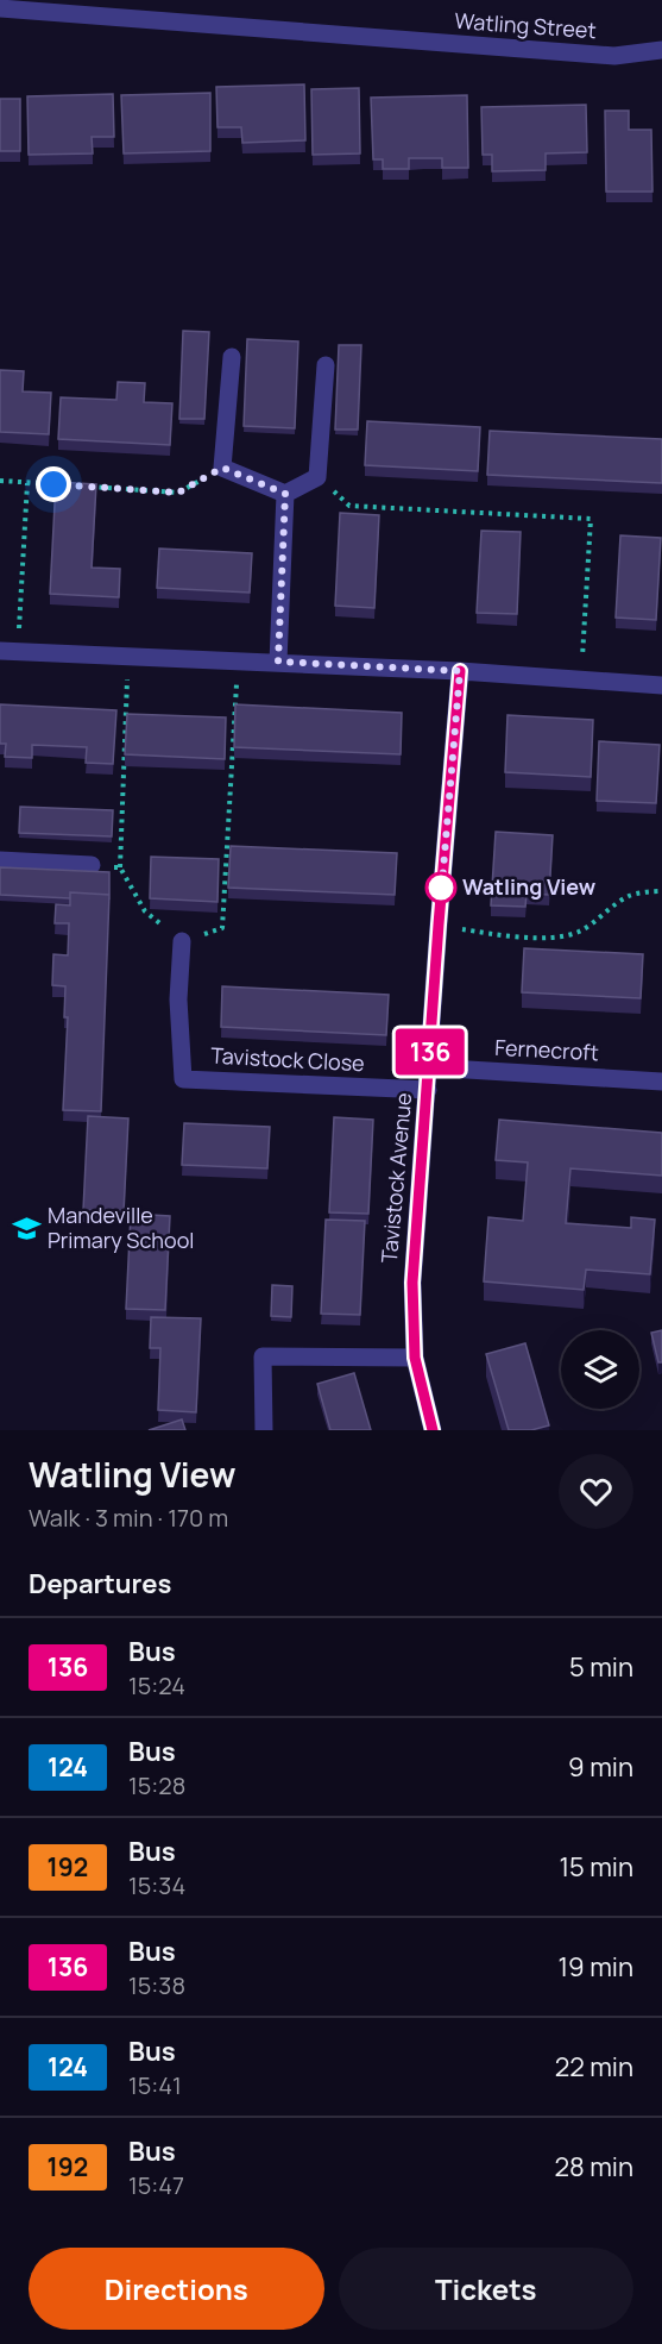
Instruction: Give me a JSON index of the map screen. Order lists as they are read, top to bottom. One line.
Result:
{"streets":{"street":["Watling Street","Fernecroft","Tavistock Close","Tavistock Avenue"]},"crossings":[["Fernecroft","Tavistock Avenue"],["Tavistock Close","Tavistock Avenue"]],"places":{"other":["Watling View"],"school or university":["Mandeville Primary School"]},"lines":["bus line 136"],"page":{"on_map":"136","heading":[["Watling View","Walk · 3 min · 170 m"],"Departures"],"list":[{"mark":"136","name":"Bus","note":"15:24","value":"5 min"},{"mark":"124","name":"Bus","note":"15:28","value":"9 min"},{"mark":"192","name":"Bus","note":"15:34","value":"15 min"},{"mark":"136","name":"Bus","note":"15:38","value":"19 min"},{"mark":"124","name":"Bus","note":"15:41","value":"22 min"},{"mark":"192","name":"Bus","note":"15:47","value":"28 min"}],"buttons":["Directions","Tickets"]}}
